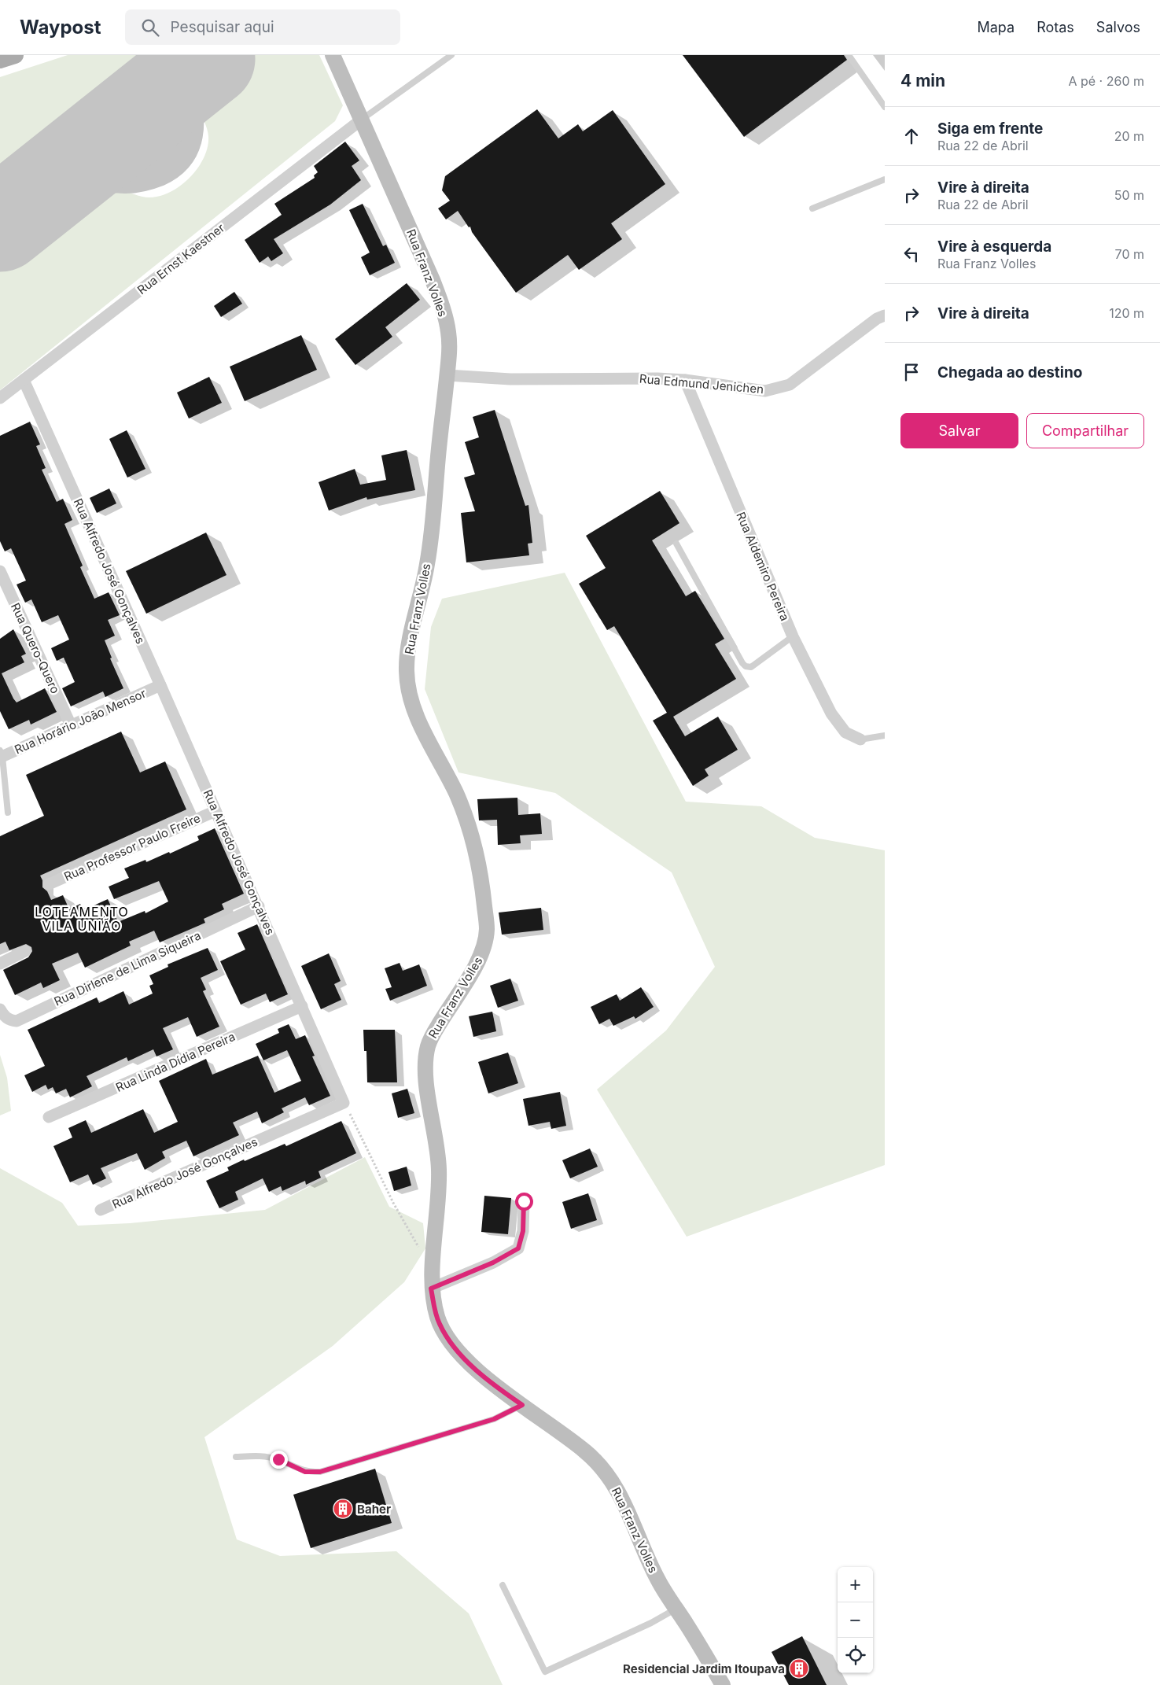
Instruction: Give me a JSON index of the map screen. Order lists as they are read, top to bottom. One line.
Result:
{"streets":{"street":["Rua Ernst Kaestner","Rua Franz Volles","Rua Edmund Jenichen","Rua Aldemiro Pereira","Rua Alfredo José Gonçalves","Rua Quero-Quero","Rua Horário João Mensor","Rua Professor Paulo Freire","Rua Dirlene de Lima Siqueira","Rua Linda Dídia Pereira"]},"crossings":[["Rua Ernst Kaestner","Rua Franz Volles"],["Rua Ernst Kaestner","Rua Alfredo José Gonçalves"],["Rua Franz Volles","Rua Edmund Jenichen"],["Rua Edmund Jenichen","Rua Aldemiro Pereira"],["Rua Alfredo José Gonçalves","Rua Horário João Mensor"],["Rua Alfredo José Gonçalves","Rua Professor Paulo Freire"],["Rua Alfredo José Gonçalves","Rua Dirlene de Lima Siqueira"],["Rua Alfredo José Gonçalves","Rua Linda Dídia Pereira"],["Rua Quero-Quero","Rua Horário João Mensor"]],"districts":["LOTEAMENTO VILA UNIÃO"],"places":{"building":["Baher","Residencial Jardim Itoupava"]},"page":{"header":"Waypost","search":"Pesquisar aqui","nav":["Mapa","Rotas","Salvos"],"heading":["4 min","A pé · 260 m"],"list":[["Siga em frente","Rua 22 de Abril","20 m"],["Vire à direita","Rua 22 de Abril","50 m"],["Vire à esquerda","Rua Franz Volles","70 m"],["Vire à direita","120 m"],"Chegada ao destino"],"buttons":["Salvar","Compartilhar"],"map_buttons":["+","−"]}}
